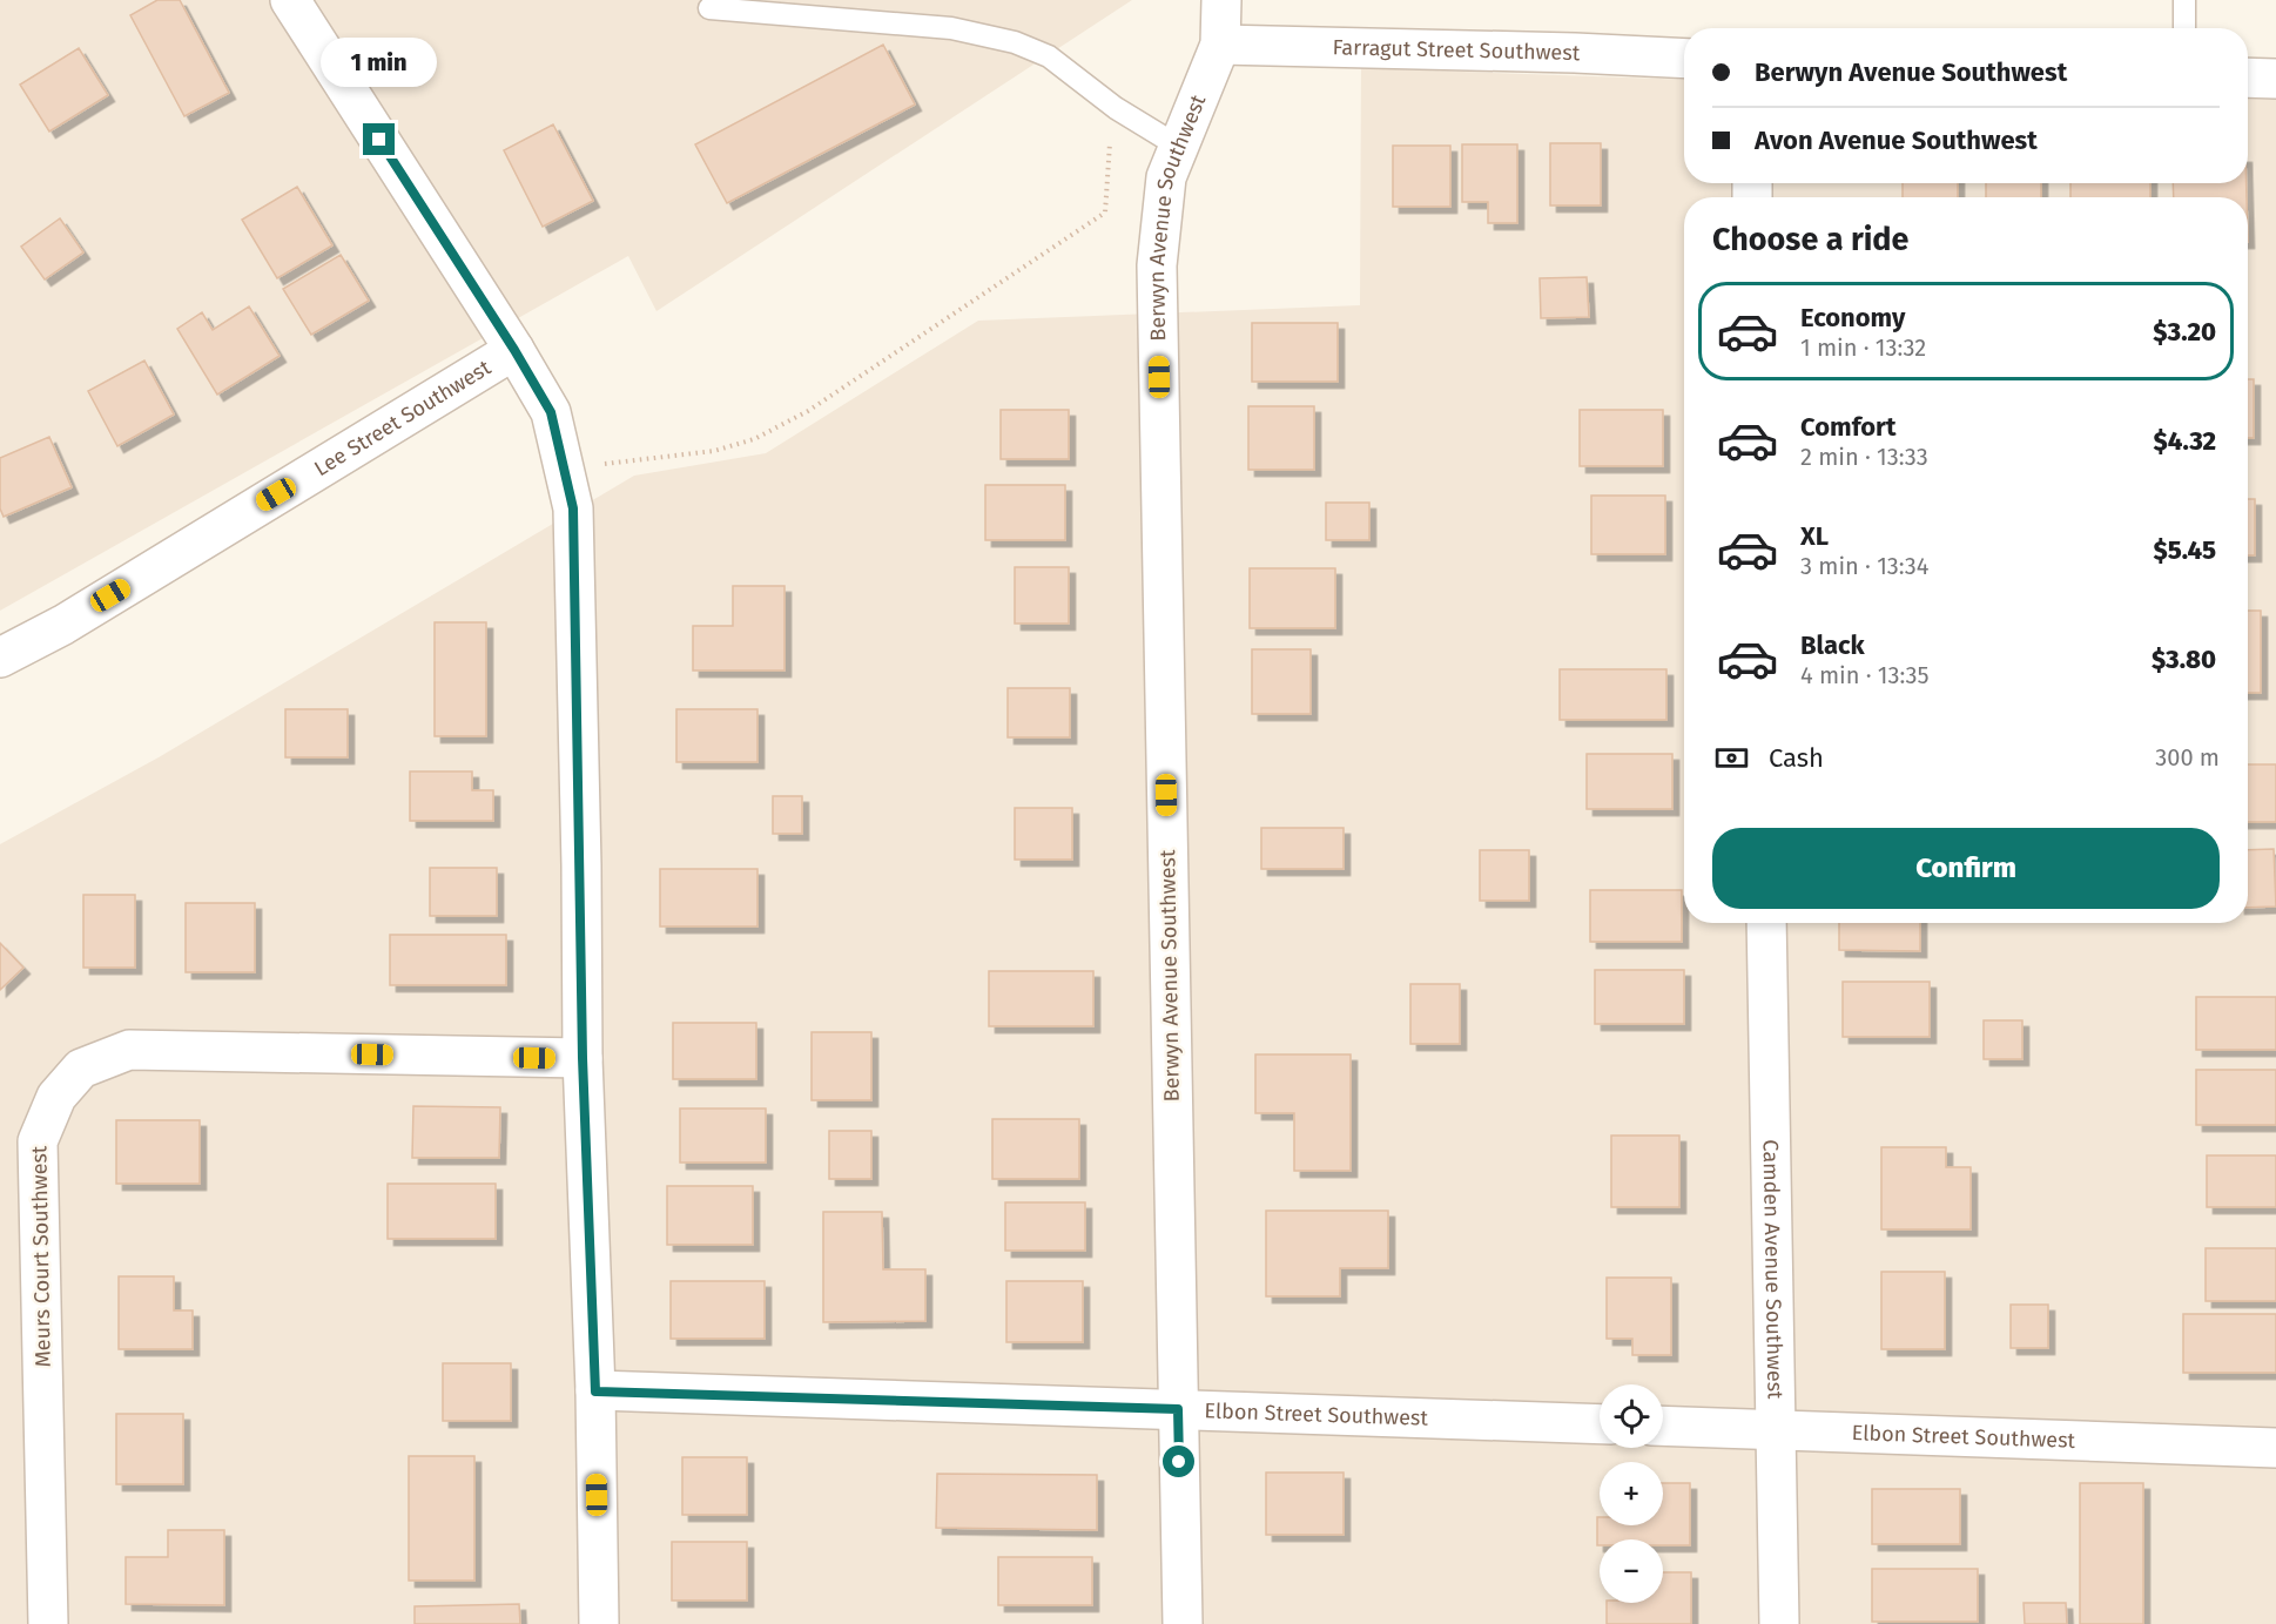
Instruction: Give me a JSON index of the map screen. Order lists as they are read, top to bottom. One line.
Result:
{"streets":{"street":["Farragut Street Southwest","Berwyn Avenue Southwest","Lee Street Southwest","Meurs Court Southwest","Camden Avenue Southwest","Elbon Street Southwest"]},"crossings":[["Farragut Street Southwest","Berwyn Avenue Southwest"],["Berwyn Avenue Southwest","Elbon Street Southwest"],["Camden Avenue Southwest","Elbon Street Southwest"]],"page":{"banner":["Berwyn Avenue Southwest","Avon Avenue Southwest"],"bubble":"1 min","heading":"Choose a ride","list":[{"name":"Economy","note":"1 min · 13:32","value":"$3.20"},{"name":"Comfort","note":"2 min · 13:33","value":"$4.32"},{"name":"XL","note":"3 min · 13:34","value":"$5.45"},{"name":"Black","note":"4 min · 13:35","value":"$3.80"}],"pay":["Cash","300 m"],"buttons":"Confirm","map_buttons":["+","−"]}}
